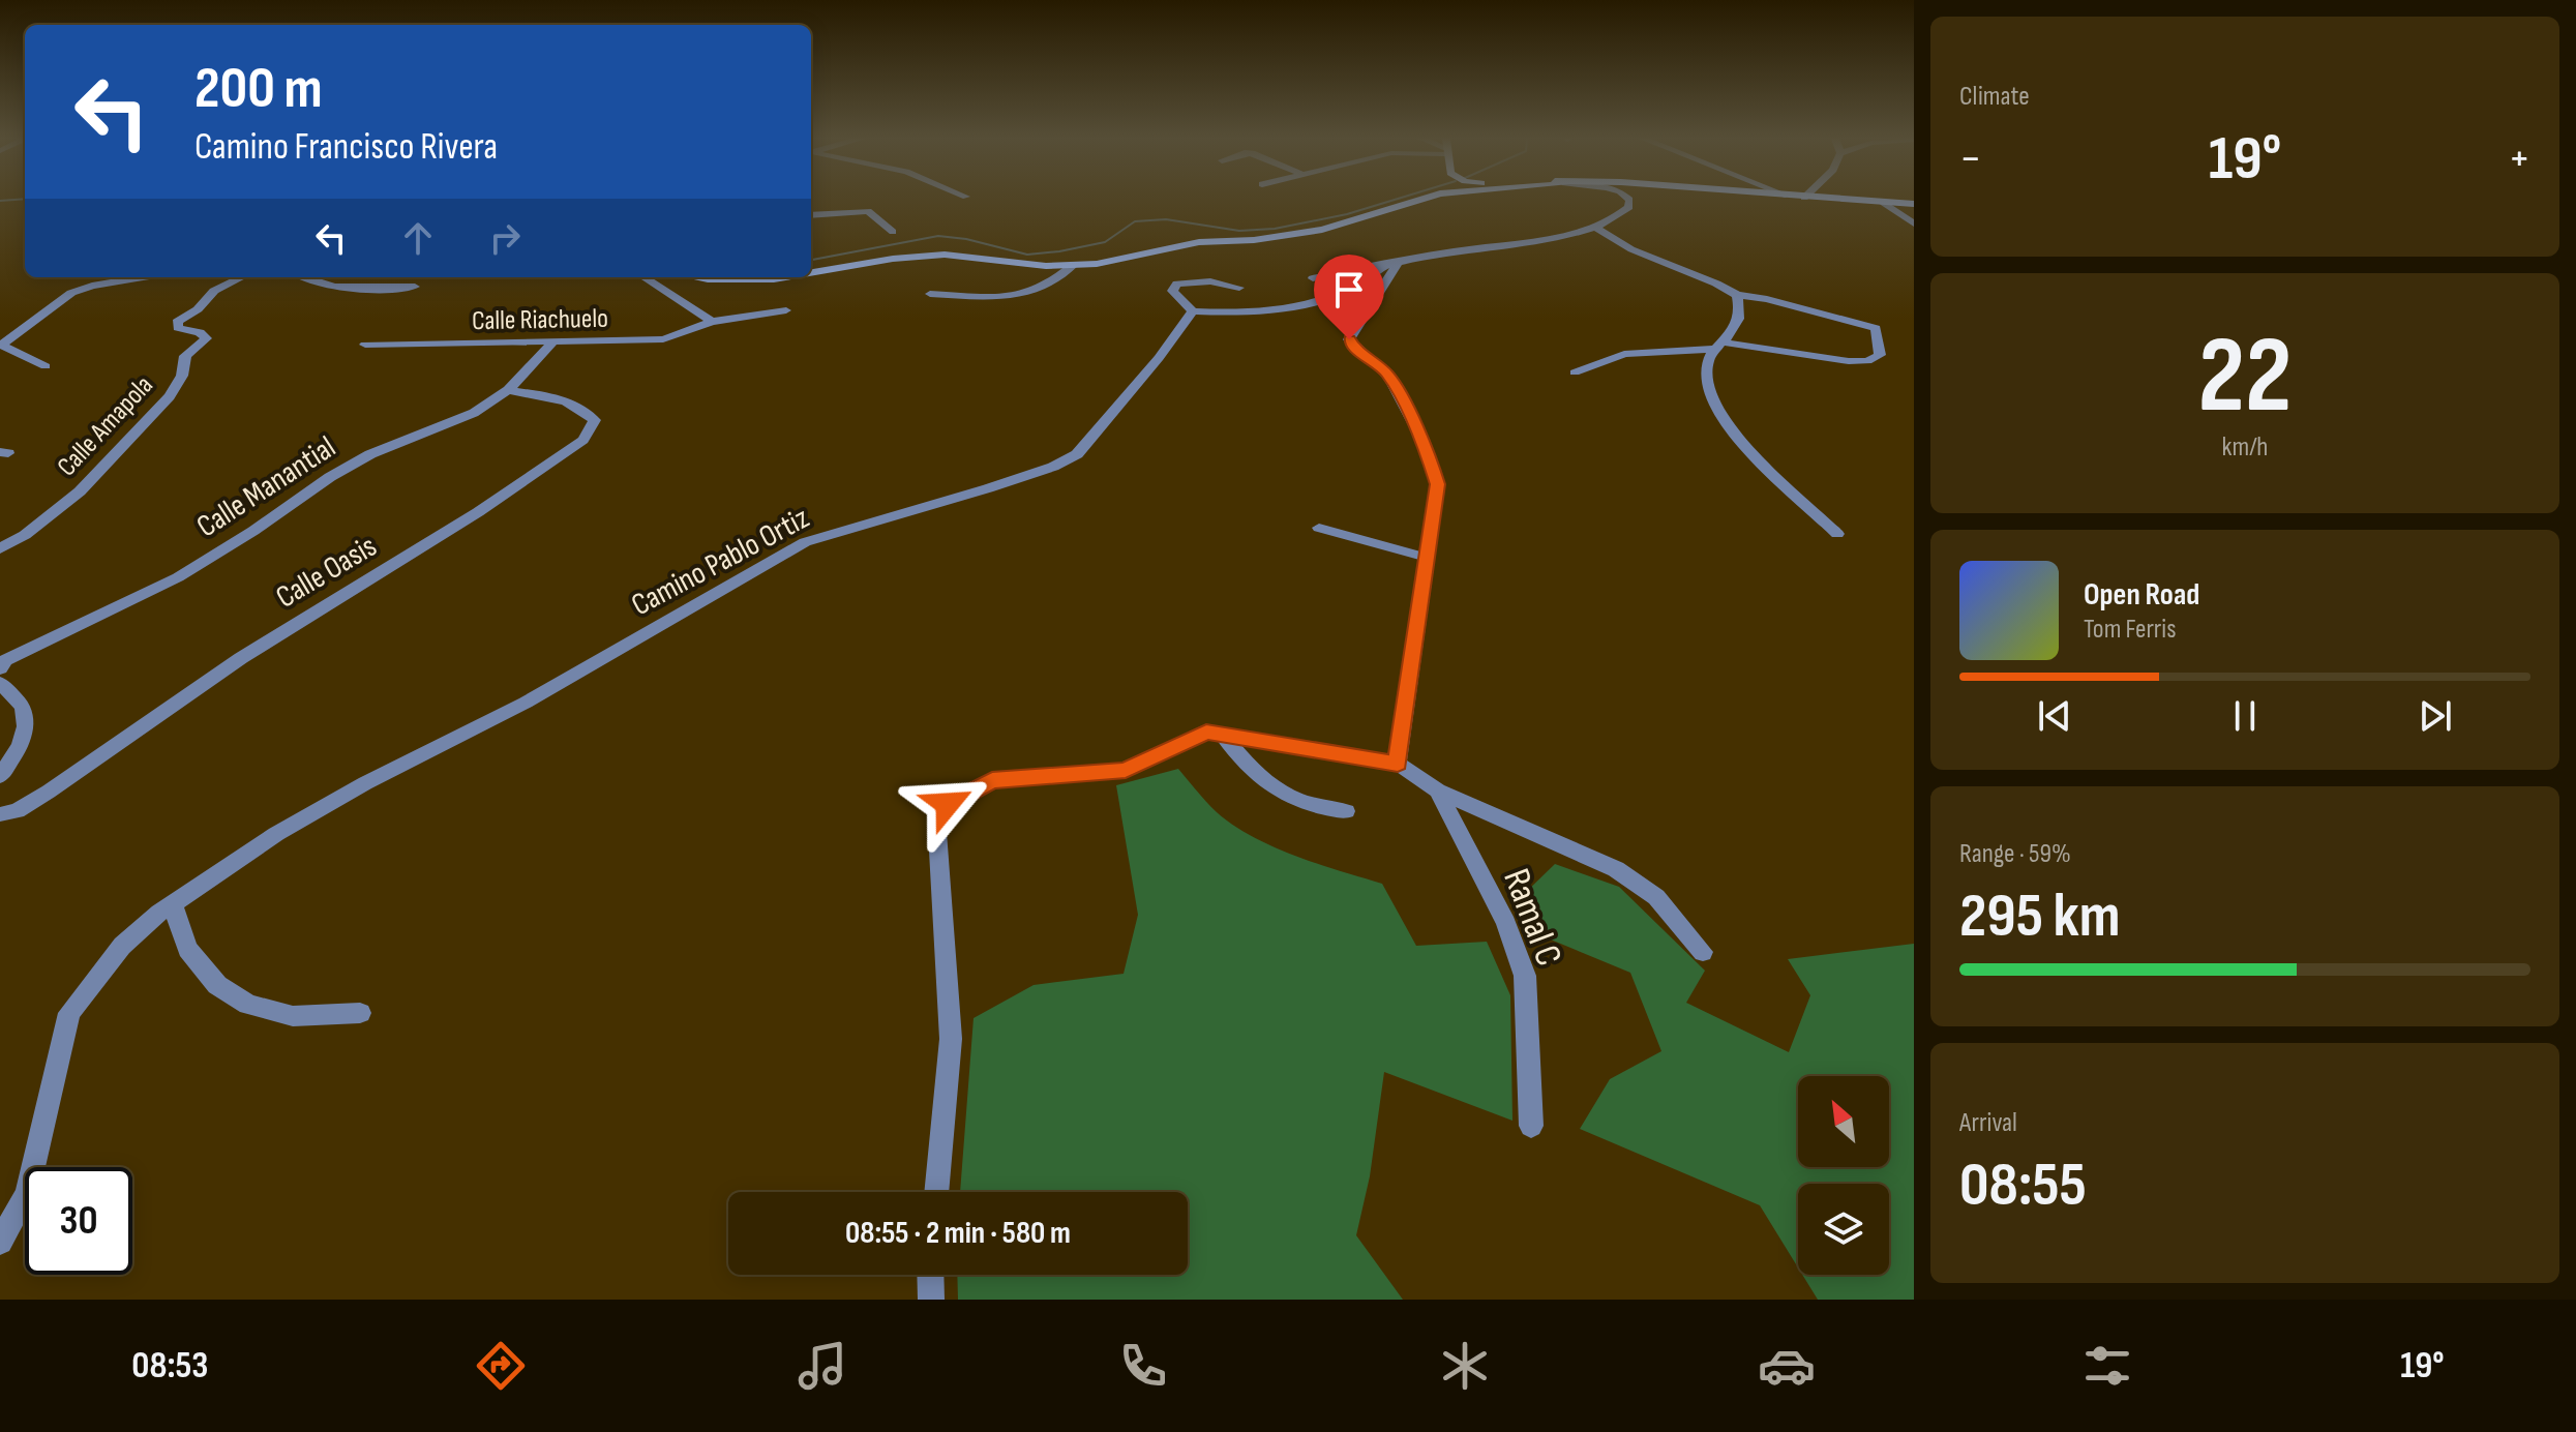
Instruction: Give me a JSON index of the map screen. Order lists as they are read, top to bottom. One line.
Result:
{"streets":{"street":["Calle Riachuelo","Calle Amapola","Calle Manantial","Camino Pablo Ortiz","Calle Oasis","Ramal C"]},"crossings":[["Calle Riachuelo","Calle Manantial"],["Calle Manantial","Calle Oasis"]],"north":"top left","page":{"tile":["Climate",["22","km/h"],["Range · 59%","295 km"],["Arrival","08:55"]],"turn":["200 m","Camino Francisco Rivera"],"heat":["−","19°","+"],"song":["Open Road","Tom Ferris"],"limit":"30","trip":"08:55 · 2 min · 580 m","tabs":["08:53","19°"]}}
